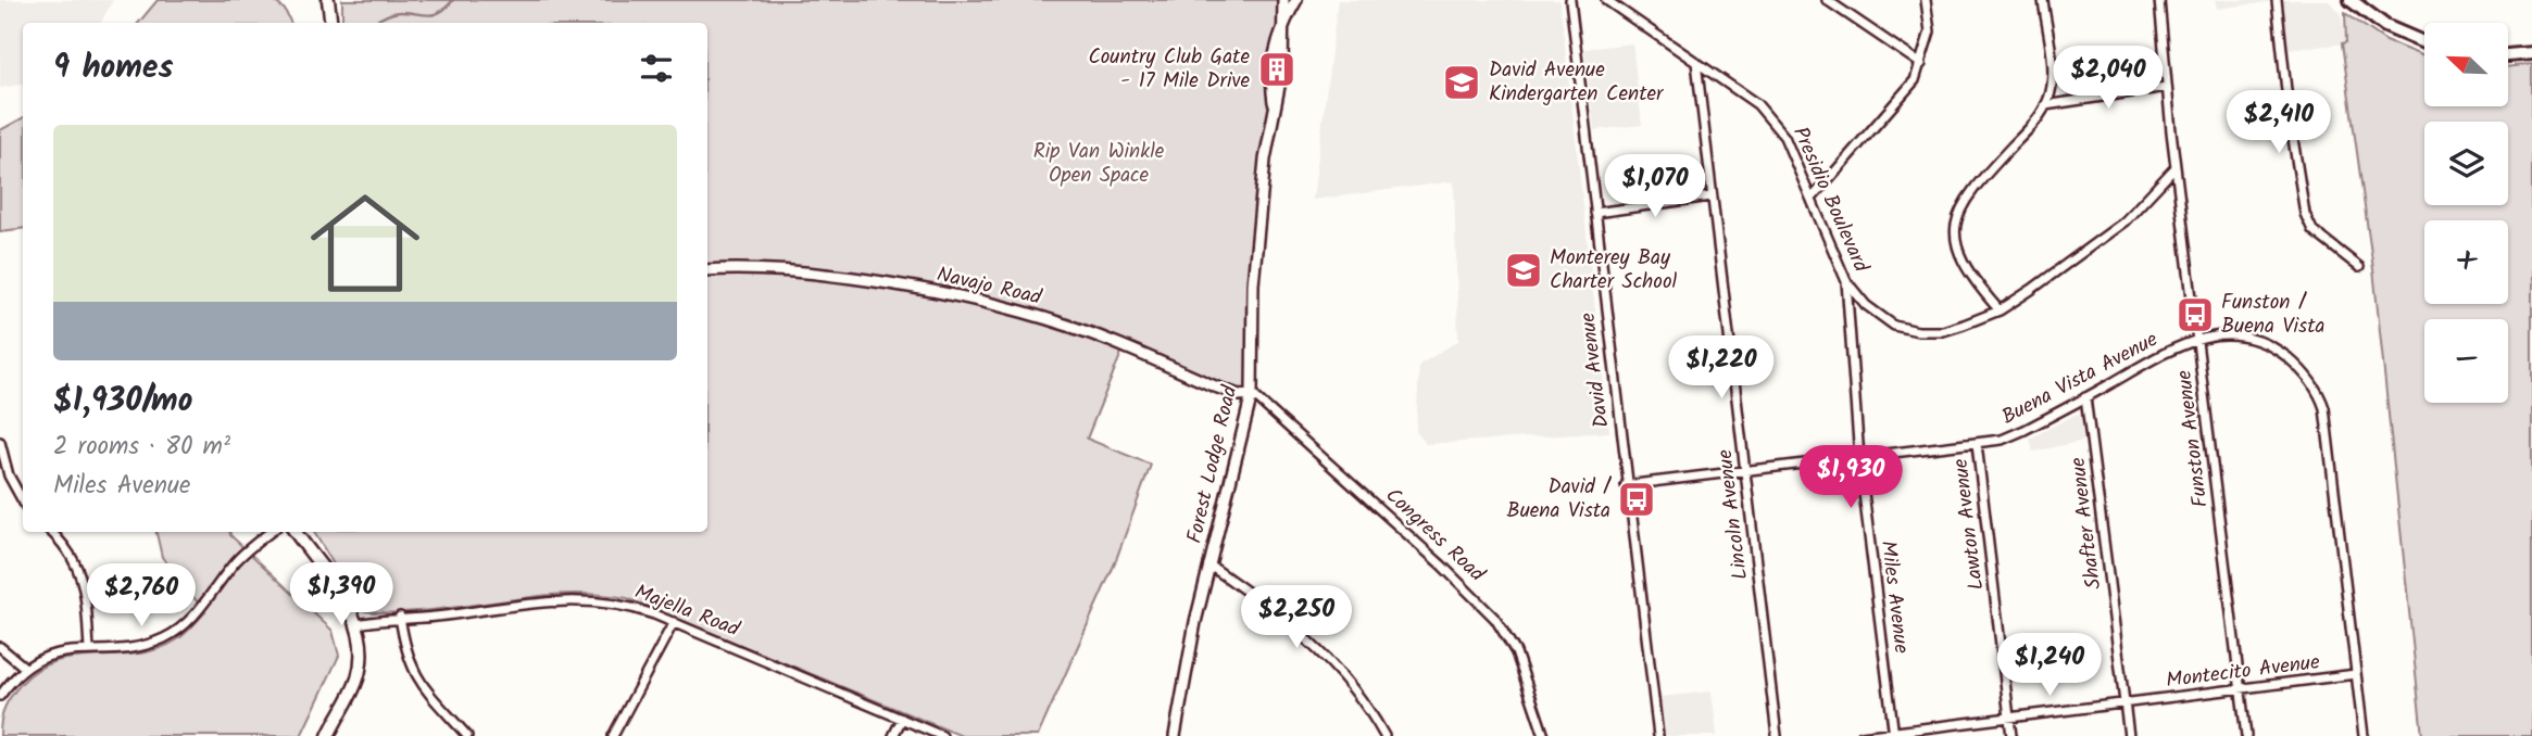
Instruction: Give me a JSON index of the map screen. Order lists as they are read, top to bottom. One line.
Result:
{"streets":{"street":["Presidio Boulevard","Navajo Road","David Avenue","Buena Vista Avenue","Funston Avenue","Forest Lodge Road","Lincoln Avenue","Shafter Avenue","Lawton Avenue","Congress Road","Miles Avenue","Majella Road","Montecito Avenue"]},"crossings":[["Presidio Boulevard","Funston Avenue"],["Presidio Boulevard","Lincoln Avenue"],["Presidio Boulevard","Miles Avenue"],["Navajo Road","Forest Lodge Road"],["Navajo Road","Congress Road"],["David Avenue","Buena Vista Avenue"],["Buena Vista Avenue","Funston Avenue"],["Buena Vista Avenue","Lincoln Avenue"],["Buena Vista Avenue","Shafter Avenue"],["Buena Vista Avenue","Lawton Avenue"],["Buena Vista Avenue","Miles Avenue"],["Buena Vista Avenue","Montecito Avenue"],["Funston Avenue","Montecito Avenue"],["Forest Lodge Road","Congress Road"],["Shafter Avenue","Montecito Avenue"],["Lawton Avenue","Montecito Avenue"],["Miles Avenue","Montecito Avenue"]],"parks":["Rip Van Winkle Open Space"],"places":{"building":["Country Club Gate - 17 Mile Drive"],"school or university":["David Avenue Kindergarten Center","Monterey Bay Charter School"],"bus stop":["Funston / Buena Vista","David / Buena Vista"]},"north":"top left","page":{"map_buttons":["+","−"],"heading":"9 homes","price":["$2,040","$2,410","$1,070","$1,220","$1,930","$1,390","$2,760","$2,250","$1,240"],"list":[{"name":"$1,930/mo","note":"2 rooms · 80 m² · Miles Avenue"}]}}
